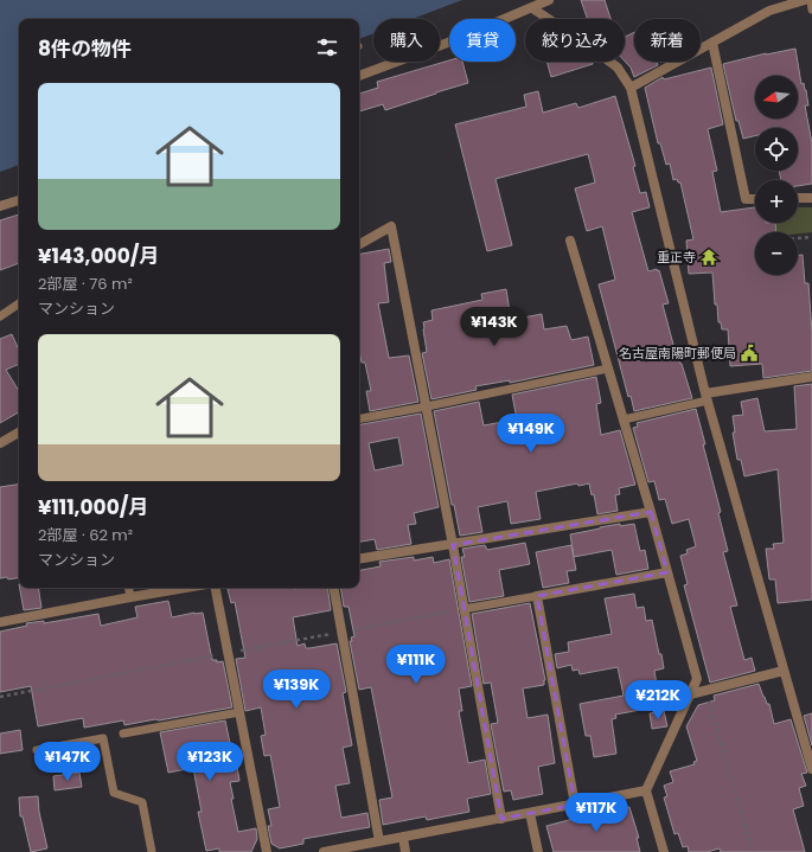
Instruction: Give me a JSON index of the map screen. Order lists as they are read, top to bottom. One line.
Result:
{"places":{"temple":["重正寺"],"public building":["名古屋南陽町郵便局"]},"north":"left","page":{"chip":["購入","賃貸","絞り込み","新着"],"heading":"8件の物件","map_buttons":["+","−"],"list":[{"name":"¥143,000/月","note":"2部屋 · 76 m² · マンション"},{"name":"¥111,000/月","note":"2部屋 · 62 m² · マンション"}],"price":["¥143K","¥149K","¥111K","¥139K","¥212K","¥147K","¥123K","¥117K"]}}
